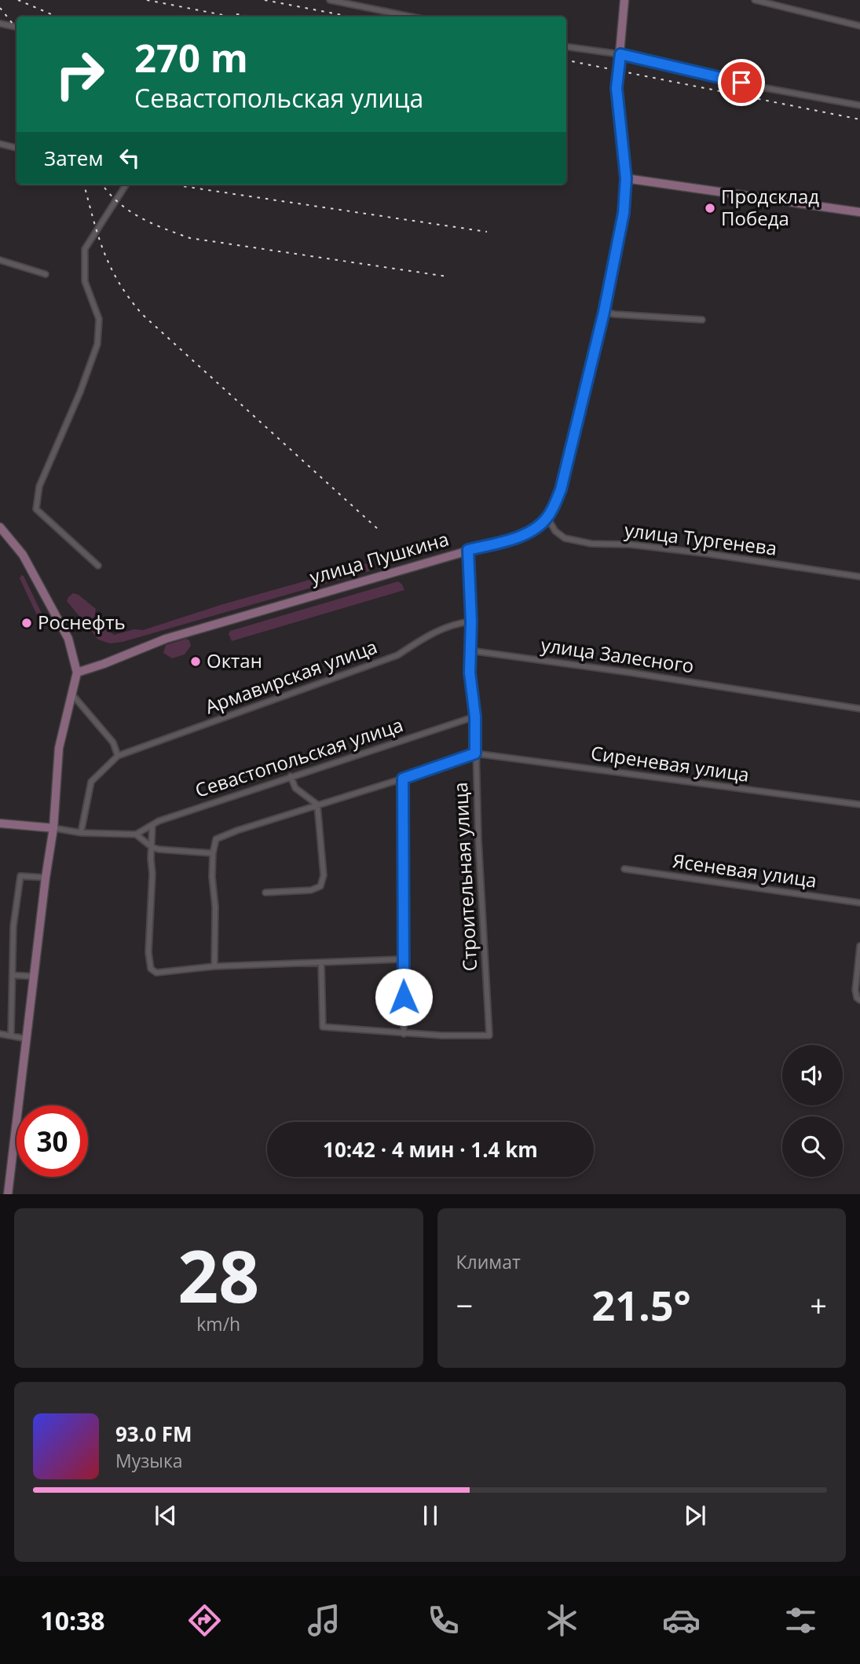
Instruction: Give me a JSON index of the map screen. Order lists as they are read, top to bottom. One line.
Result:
{"streets":{"main road":["улица Пушкина"],"street":["улица Тургенева","улица Залесного","Армавирская улица","Севастопольская улица","Сиреневая улица","Ясеневая улица","Строительная улица"]},"crossings":[["улица Тургенева","улица Пушкина"],["улица Залесного","Строительная улица"],["Севастопольская улица","Строительная улица"],["Сиреневая улица","Строительная улица"]],"places":["Продсклад Победа","Роснефть","Октан"],"page":{"turn":["270 m","Севастопольская улица"],"then":"Затем","limit":"30","trip":"10:42 · 4 мин · 1.4 km","tile":[["28","km/h"],"Климат"],"heat":["−","21.5°","+"],"song":["93.0 FM","Музыка"],"tabs":"10:38"}}
